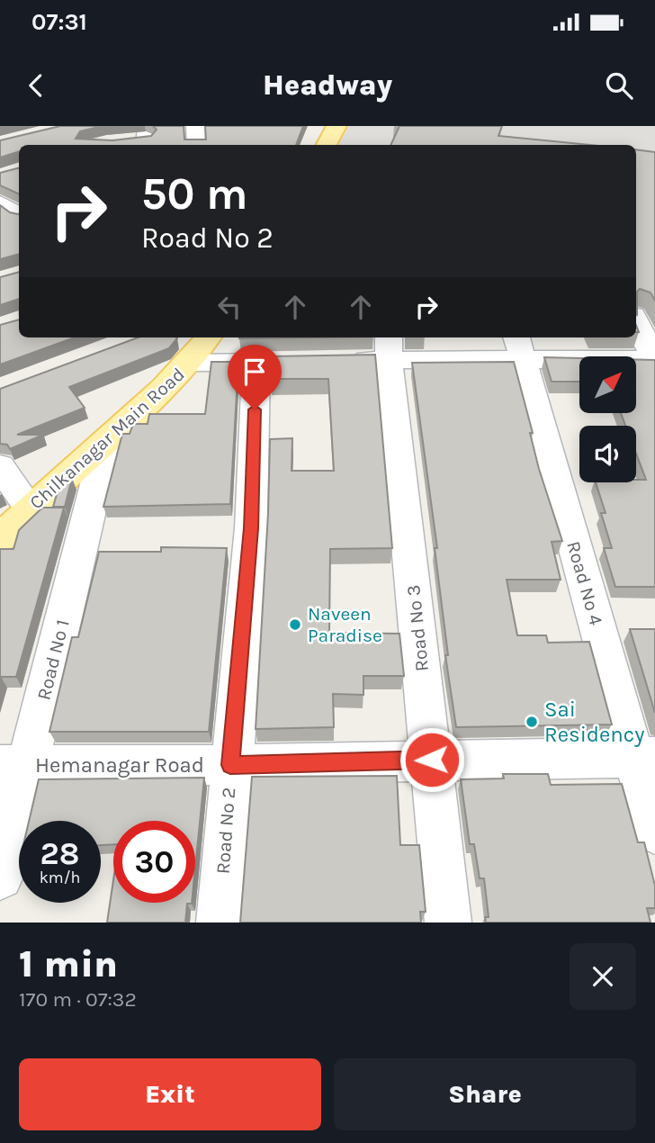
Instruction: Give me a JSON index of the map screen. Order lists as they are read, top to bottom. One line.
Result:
{"streets":{"main road":["Chilkanagar Main Road"],"street":["Road No 4","Road No 3","Road No 1","Hemanagar Road","Road No 2"]},"crossings":[["Chilkanagar Main Road","Road No 1"],["Chilkanagar Main Road","Road No 2"],["Road No 4","Hemanagar Road"],["Road No 3","Hemanagar Road"],["Road No 1","Hemanagar Road"],["Hemanagar Road","Road No 2"]],"places":["Naveen Paradise","Sai Residency"],"north":"top right","page":{"status":"07:31","header":"Headway","turn":["50 m","Road No 2"],"speed":"28 km/h","limit":"30","heading":["1 min","170 m · 07:32"],"buttons":["Exit","Share"]}}
